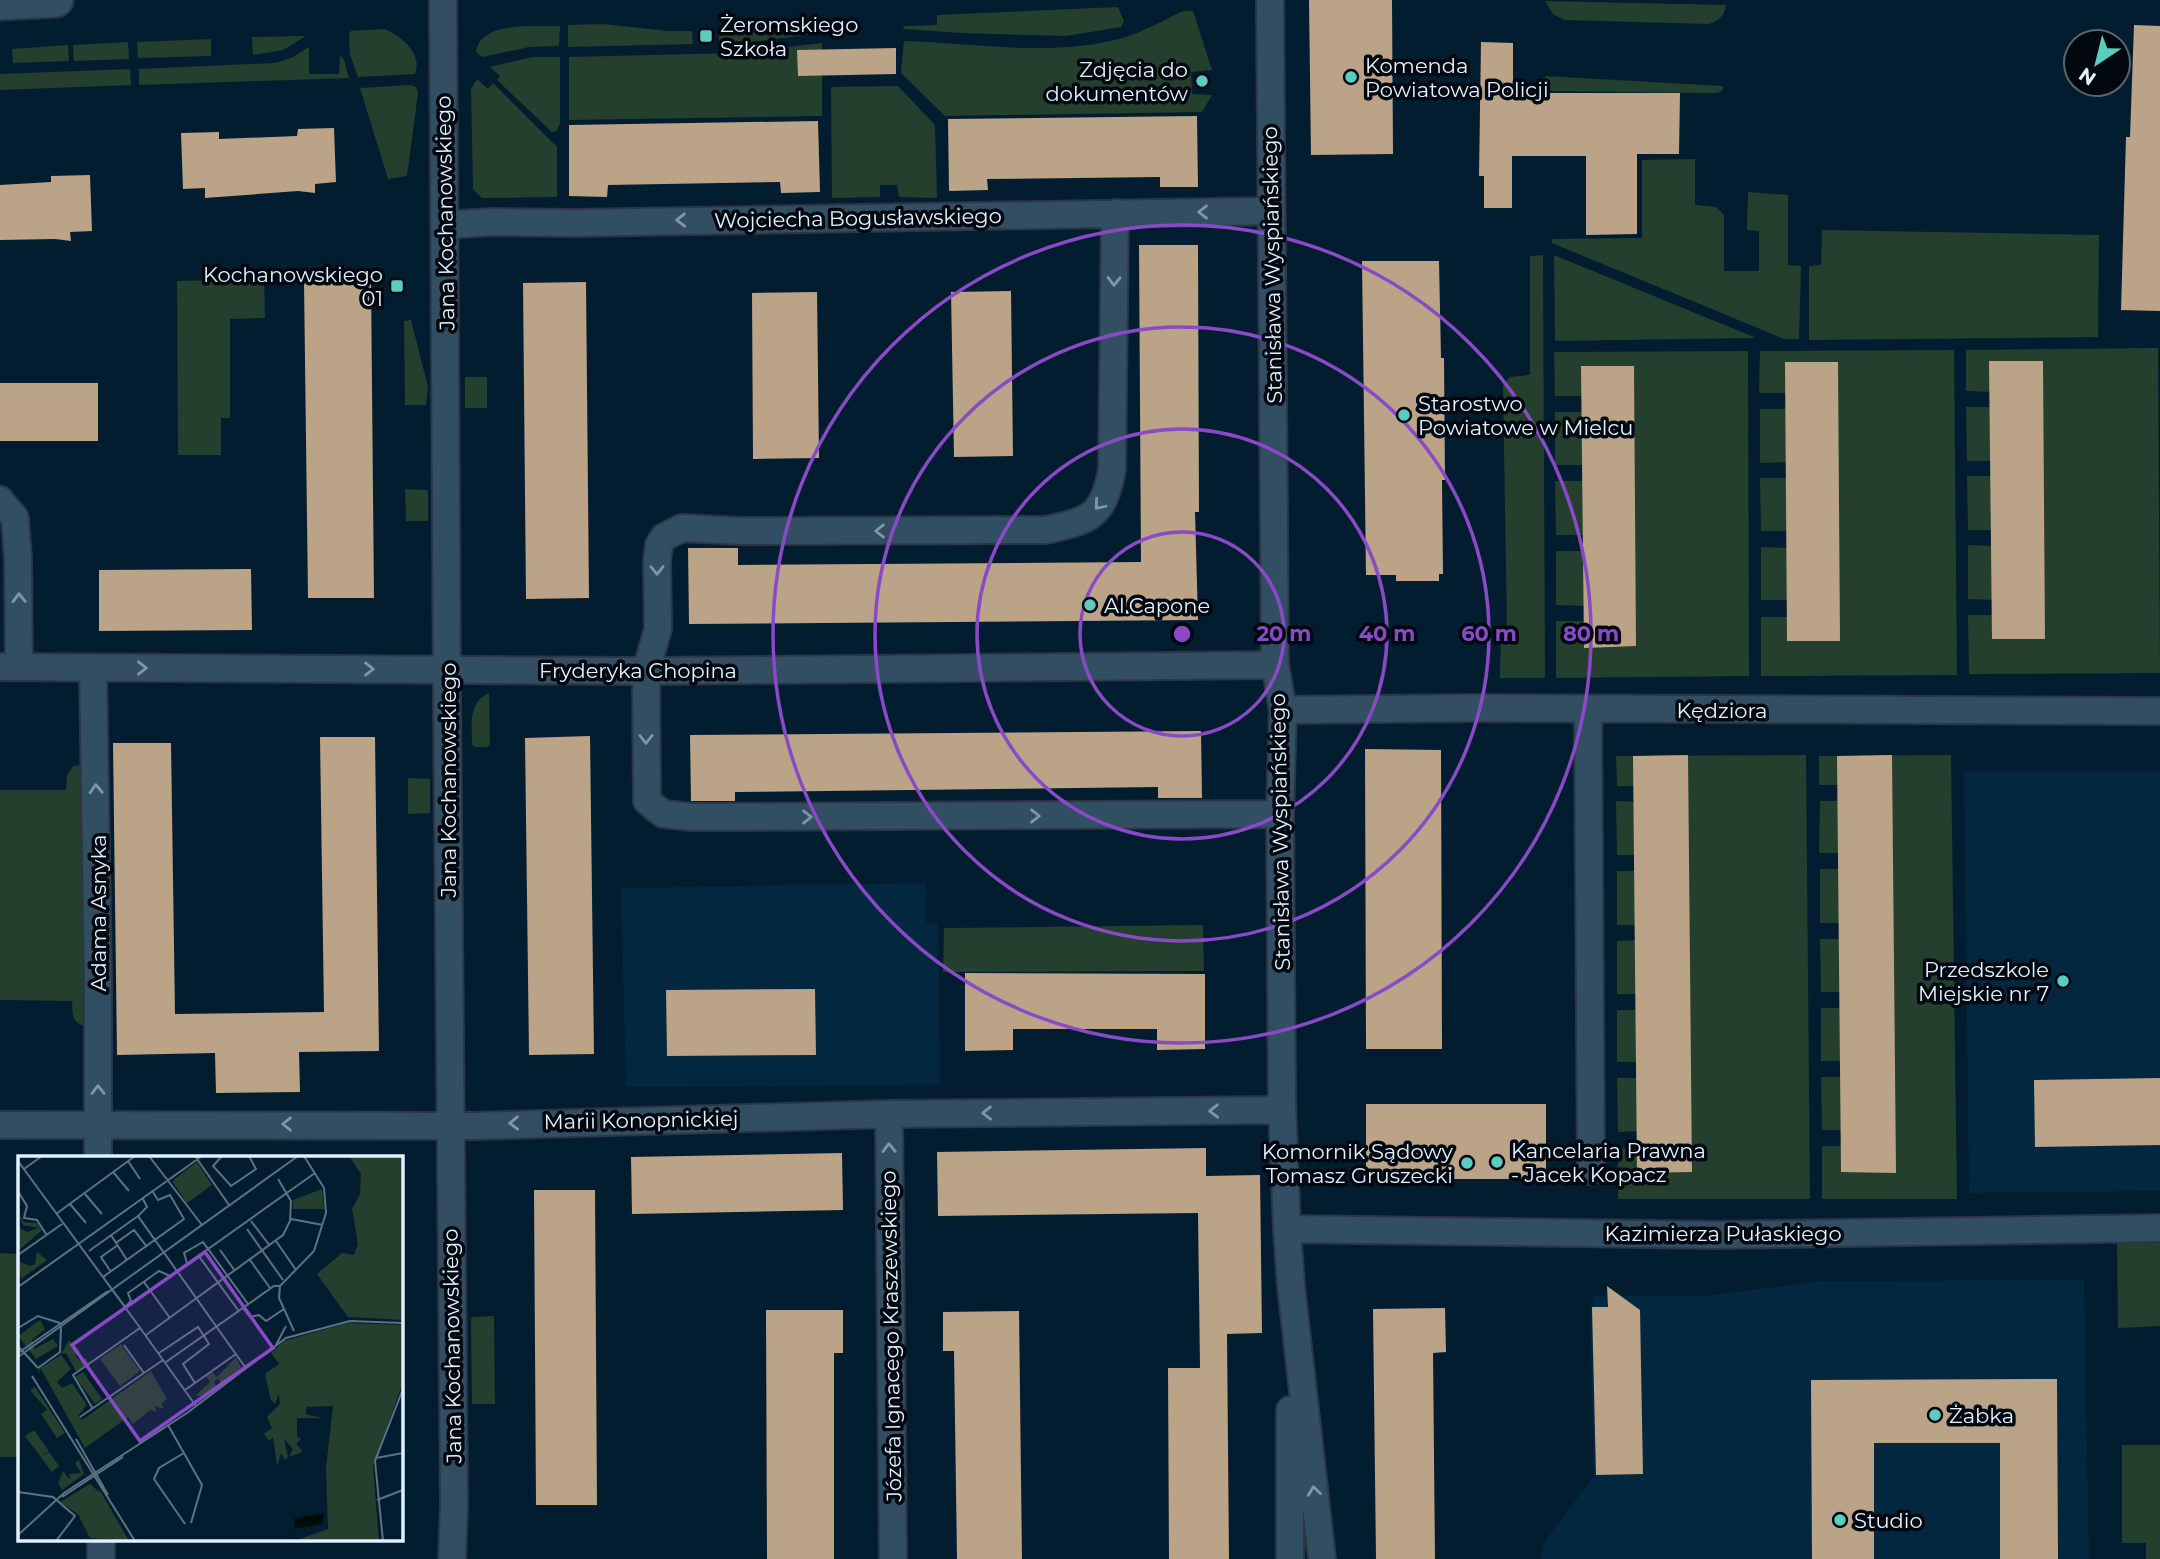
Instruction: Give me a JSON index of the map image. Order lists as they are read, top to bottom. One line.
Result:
{"streets":{"street":["Jana Kochanowskiego","Wojciecha Bogusławskiego","Stanisława Wyspiańskiego","Fryderyka Chopina","Kędziora","Adama Asnyka","Marii Konopnickiej","Kazimierza Pułaskiego","Józefa Ignacego Kraszewskiego"]},"crossings":[["Jana Kochanowskiego","Wojciecha Bogusławskiego"],["Jana Kochanowskiego","Fryderyka Chopina"],["Jana Kochanowskiego","Marii Konopnickiej"],["Wojciecha Bogusławskiego","Stanisława Wyspiańskiego"],["Stanisława Wyspiańskiego","Fryderyka Chopina"],["Stanisława Wyspiańskiego","Kędziora"],["Stanisława Wyspiańskiego","Marii Konopnickiej"],["Stanisława Wyspiańskiego","Kazimierza Pułaskiego"],["Fryderyka Chopina","Adama Asnyka"],["Adama Asnyka","Marii Konopnickiej"],["Marii Konopnickiej","Józefa Ignacego Kraszewskiego"]],"one_way":["Wojciecha Bogusławskiego","Adama Asnyka","Marii Konopnickiej","Józefa Ignacego Kraszewskiego"],"places":{"transit":["Żeromskiego Szkoła","Kochanowskiego 01"],"other":["Komenda Powiatowa Policji","Zdjęcia do dokumentów","Starostwo Powiatowe w Mielcu","Al.Capone","Przedszkole Miejskie nr 7","Kancelaria Prawna - Jacek Kopacz","Komornik Sądowy Tomasz Gruszecki","Żabka","Studio"]},"north":"bottom left","rings":["20 m","40 m","60 m","80 m"]}
